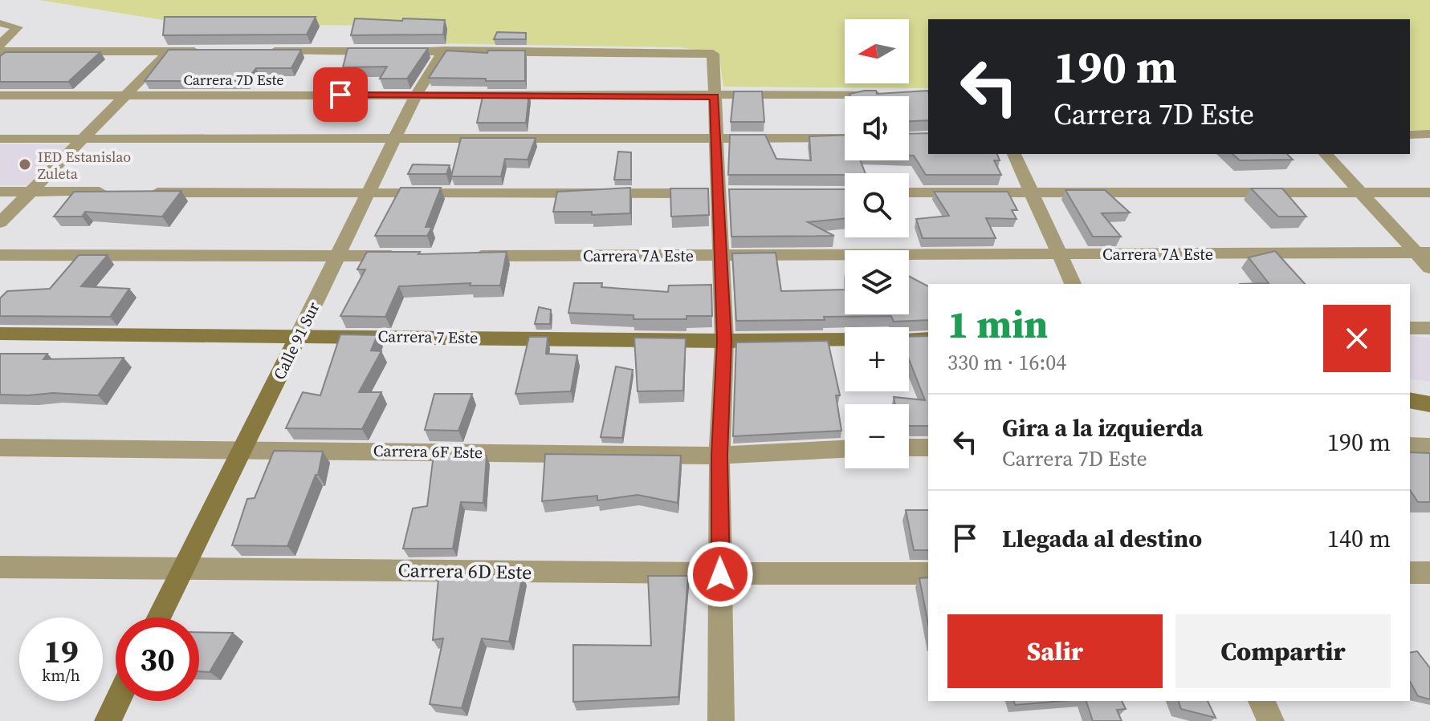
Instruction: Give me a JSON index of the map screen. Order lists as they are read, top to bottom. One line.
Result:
{"streets":{"street":["Carrera 7D Este","Carrera 7A Este","Carrera 7 Este","Calle 91 Sur","Carrera 6F Este","Carrera 6D Este"]},"crossings":[["Carrera 7D Este","Calle 91 Sur"],["Carrera 7 Este","Calle 91 Sur"],["Calle 91 Sur","Carrera 6F Este"],["Calle 91 Sur","Carrera 6D Este"]],"places":["IED Estanislao Zuleta"],"north":"left","page":{"map_buttons":["+","−"],"turn":["190 m","Carrera 7D Este"],"heading":["1 min","330 m · 16:04"],"list":[{"name":"Gira a la izquierda","note":"Carrera 7D Este","value":"190 m"},{"name":"Llegada al destino","value":"140 m"}],"buttons":["Salir","Compartir"],"speed":"19 km/h","limit":"30"}}
